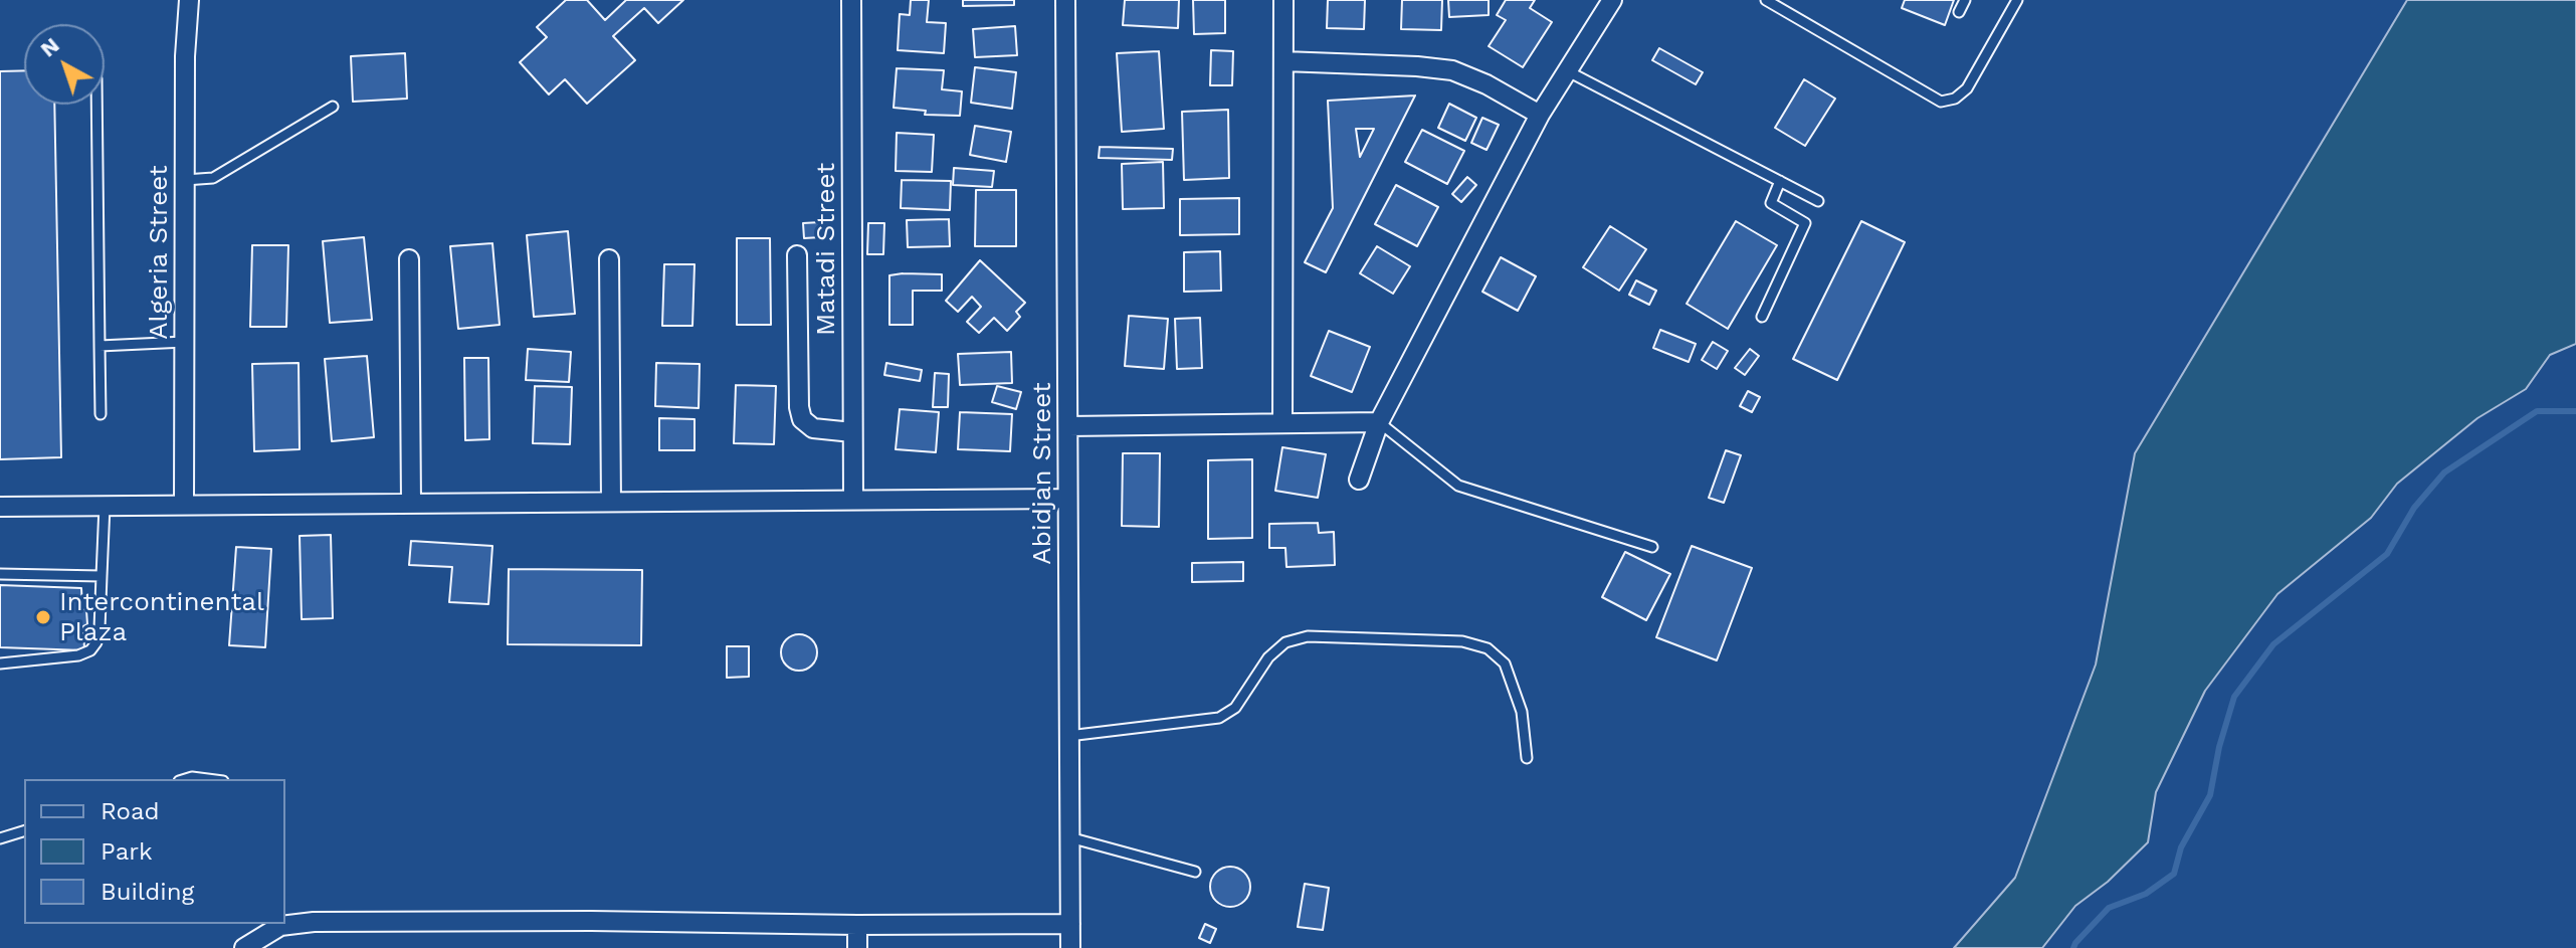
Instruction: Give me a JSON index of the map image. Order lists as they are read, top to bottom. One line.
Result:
{"streets":{"street":["Matadi Street","Algeria Street","Abidjan Street"]},"places":["Intercontinental Plaza"],"legend":["Road","Park","Building"],"north":"top left"}
